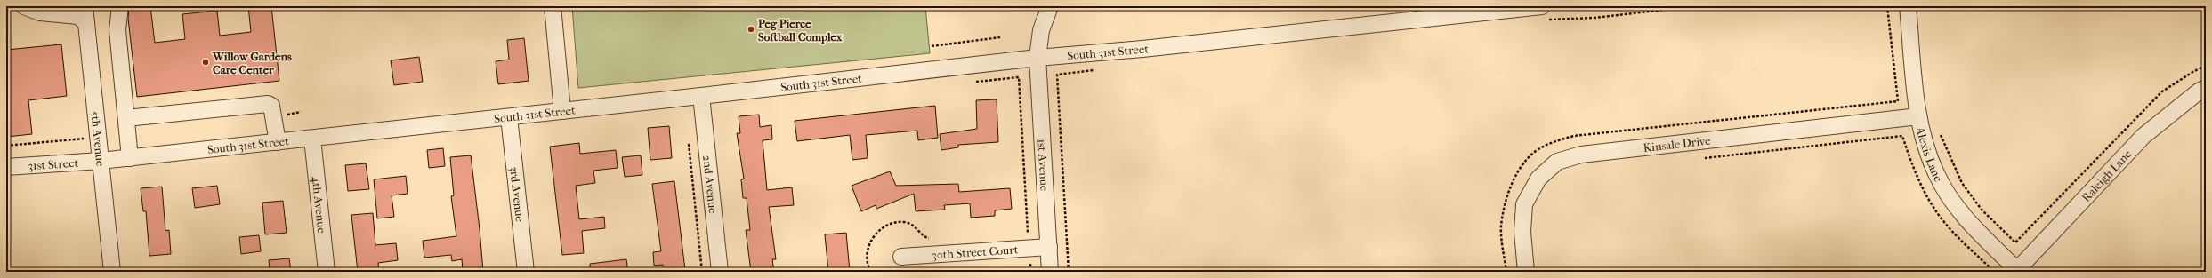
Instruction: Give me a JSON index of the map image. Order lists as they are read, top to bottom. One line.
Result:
{"streets":{"street":["South 31st Street","5th Avenue","Kinsale Drive","Alexis Lane","31st Street","1st Avenue","Raleigh Lane","2nd Avenue","3rd Avenue","4th Avenue","30th Street Court"]},"crossings":[["South 31st Street","5th Avenue"],["South 31st Street","31st Street"],["South 31st Street","1st Avenue"],["South 31st Street","2nd Avenue"],["South 31st Street","3rd Avenue"],["South 31st Street","4th Avenue"],["5th Avenue","31st Street"],["Kinsale Drive","Alexis Lane"],["Alexis Lane","Raleigh Lane"],["1st Avenue","30th Street Court"]],"places":["Peg Pierce Softball Complex","Willow Gardens Care Center"]}
